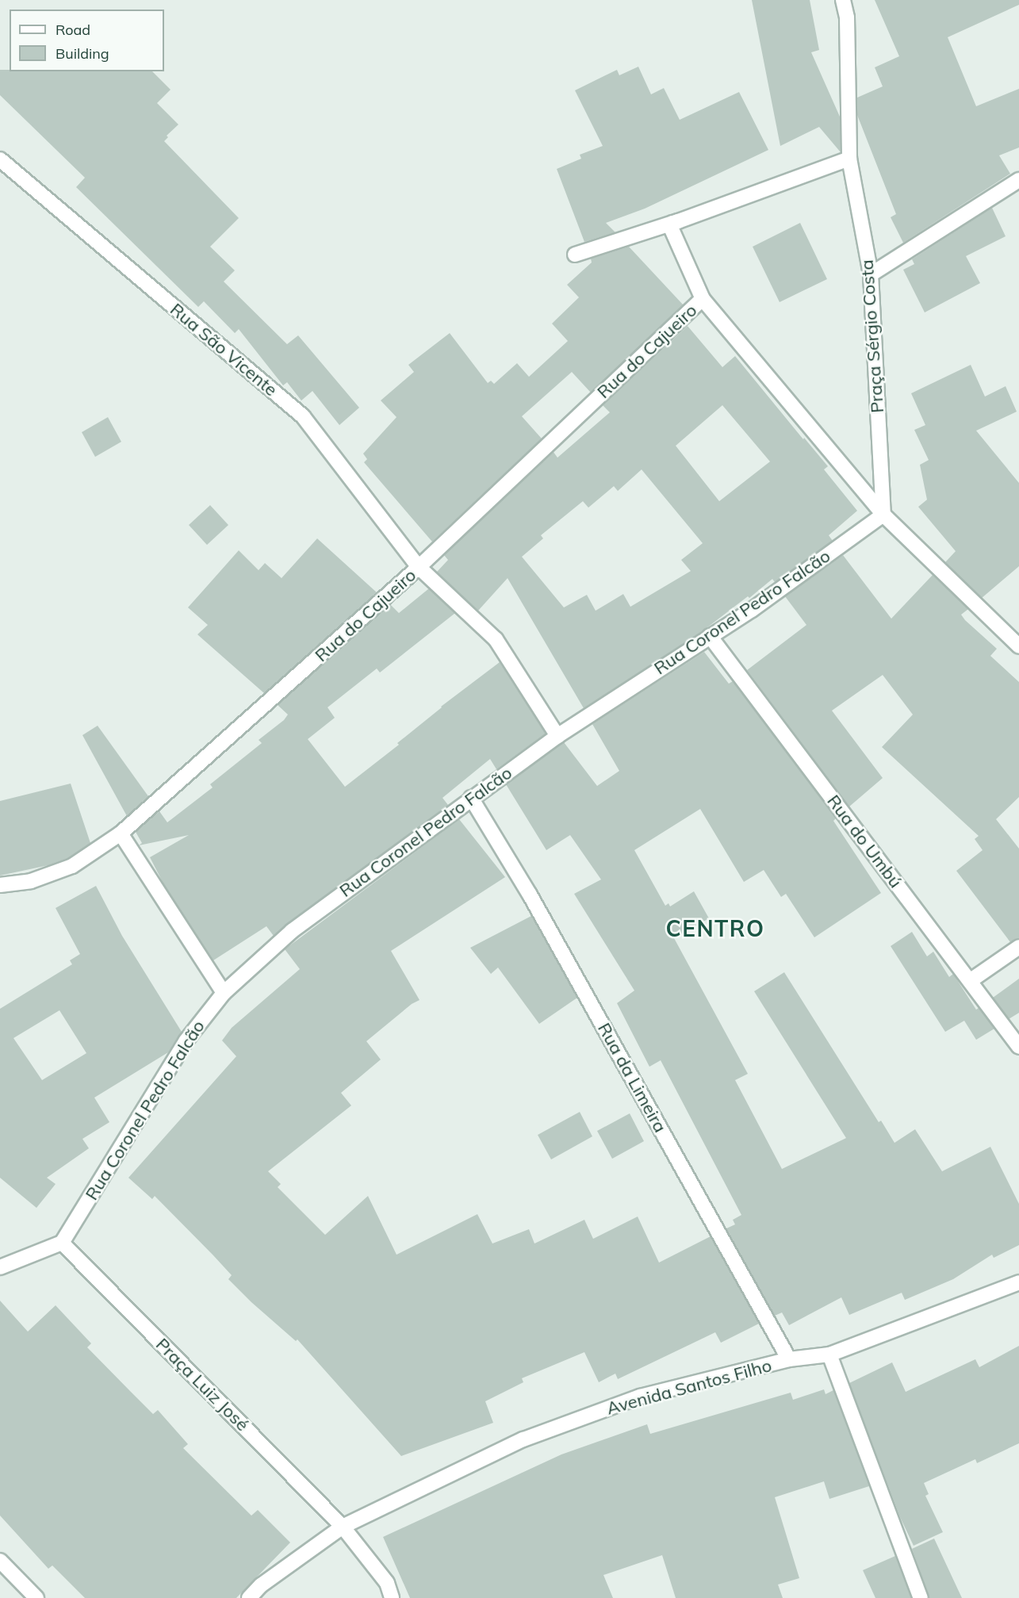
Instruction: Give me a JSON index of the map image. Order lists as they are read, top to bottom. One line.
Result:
{"streets":{"street":["Praça Sérgio Costa","Rua São Vicente","Rua do Cajueiro","Rua Coronel Pedro Falcão","Rua do Umbú","Rua da Limeira","Praça Luiz José","Avenida Santos Filho"]},"crossings":[["Praça Sérgio Costa","Rua Coronel Pedro Falcão"],["Rua São Vicente","Rua do Cajueiro"],["Rua São Vicente","Rua Coronel Pedro Falcão"],["Rua Coronel Pedro Falcão","Rua do Umbú"],["Rua Coronel Pedro Falcão","Rua da Limeira"],["Rua Coronel Pedro Falcão","Praça Luiz José"],["Rua da Limeira","Avenida Santos Filho"],["Praça Luiz José","Avenida Santos Filho"]],"districts":["CENTRO"],"legend":["Road","Building"]}
